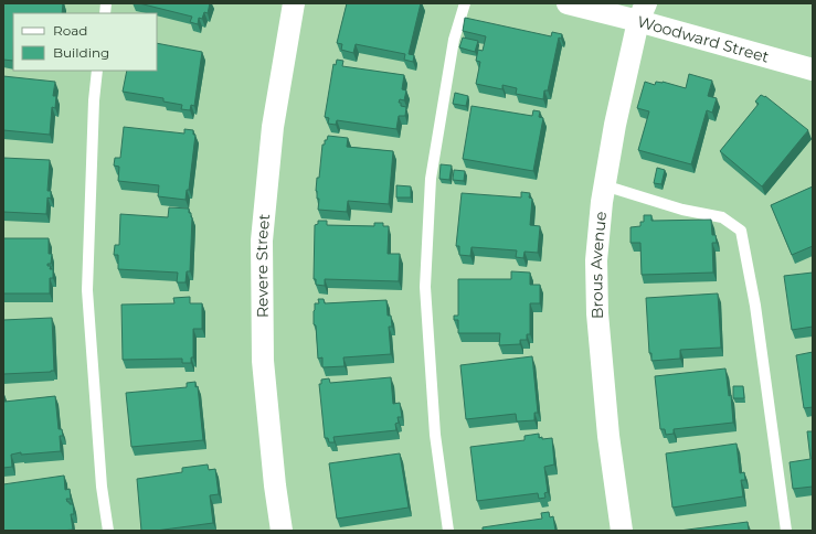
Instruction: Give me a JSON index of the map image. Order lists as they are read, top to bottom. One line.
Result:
{"streets":{"street":["Woodward Street","Brous Avenue","Revere Street"]},"crossings":[["Woodward Street","Brous Avenue"]],"legend":["Road","Building"]}
